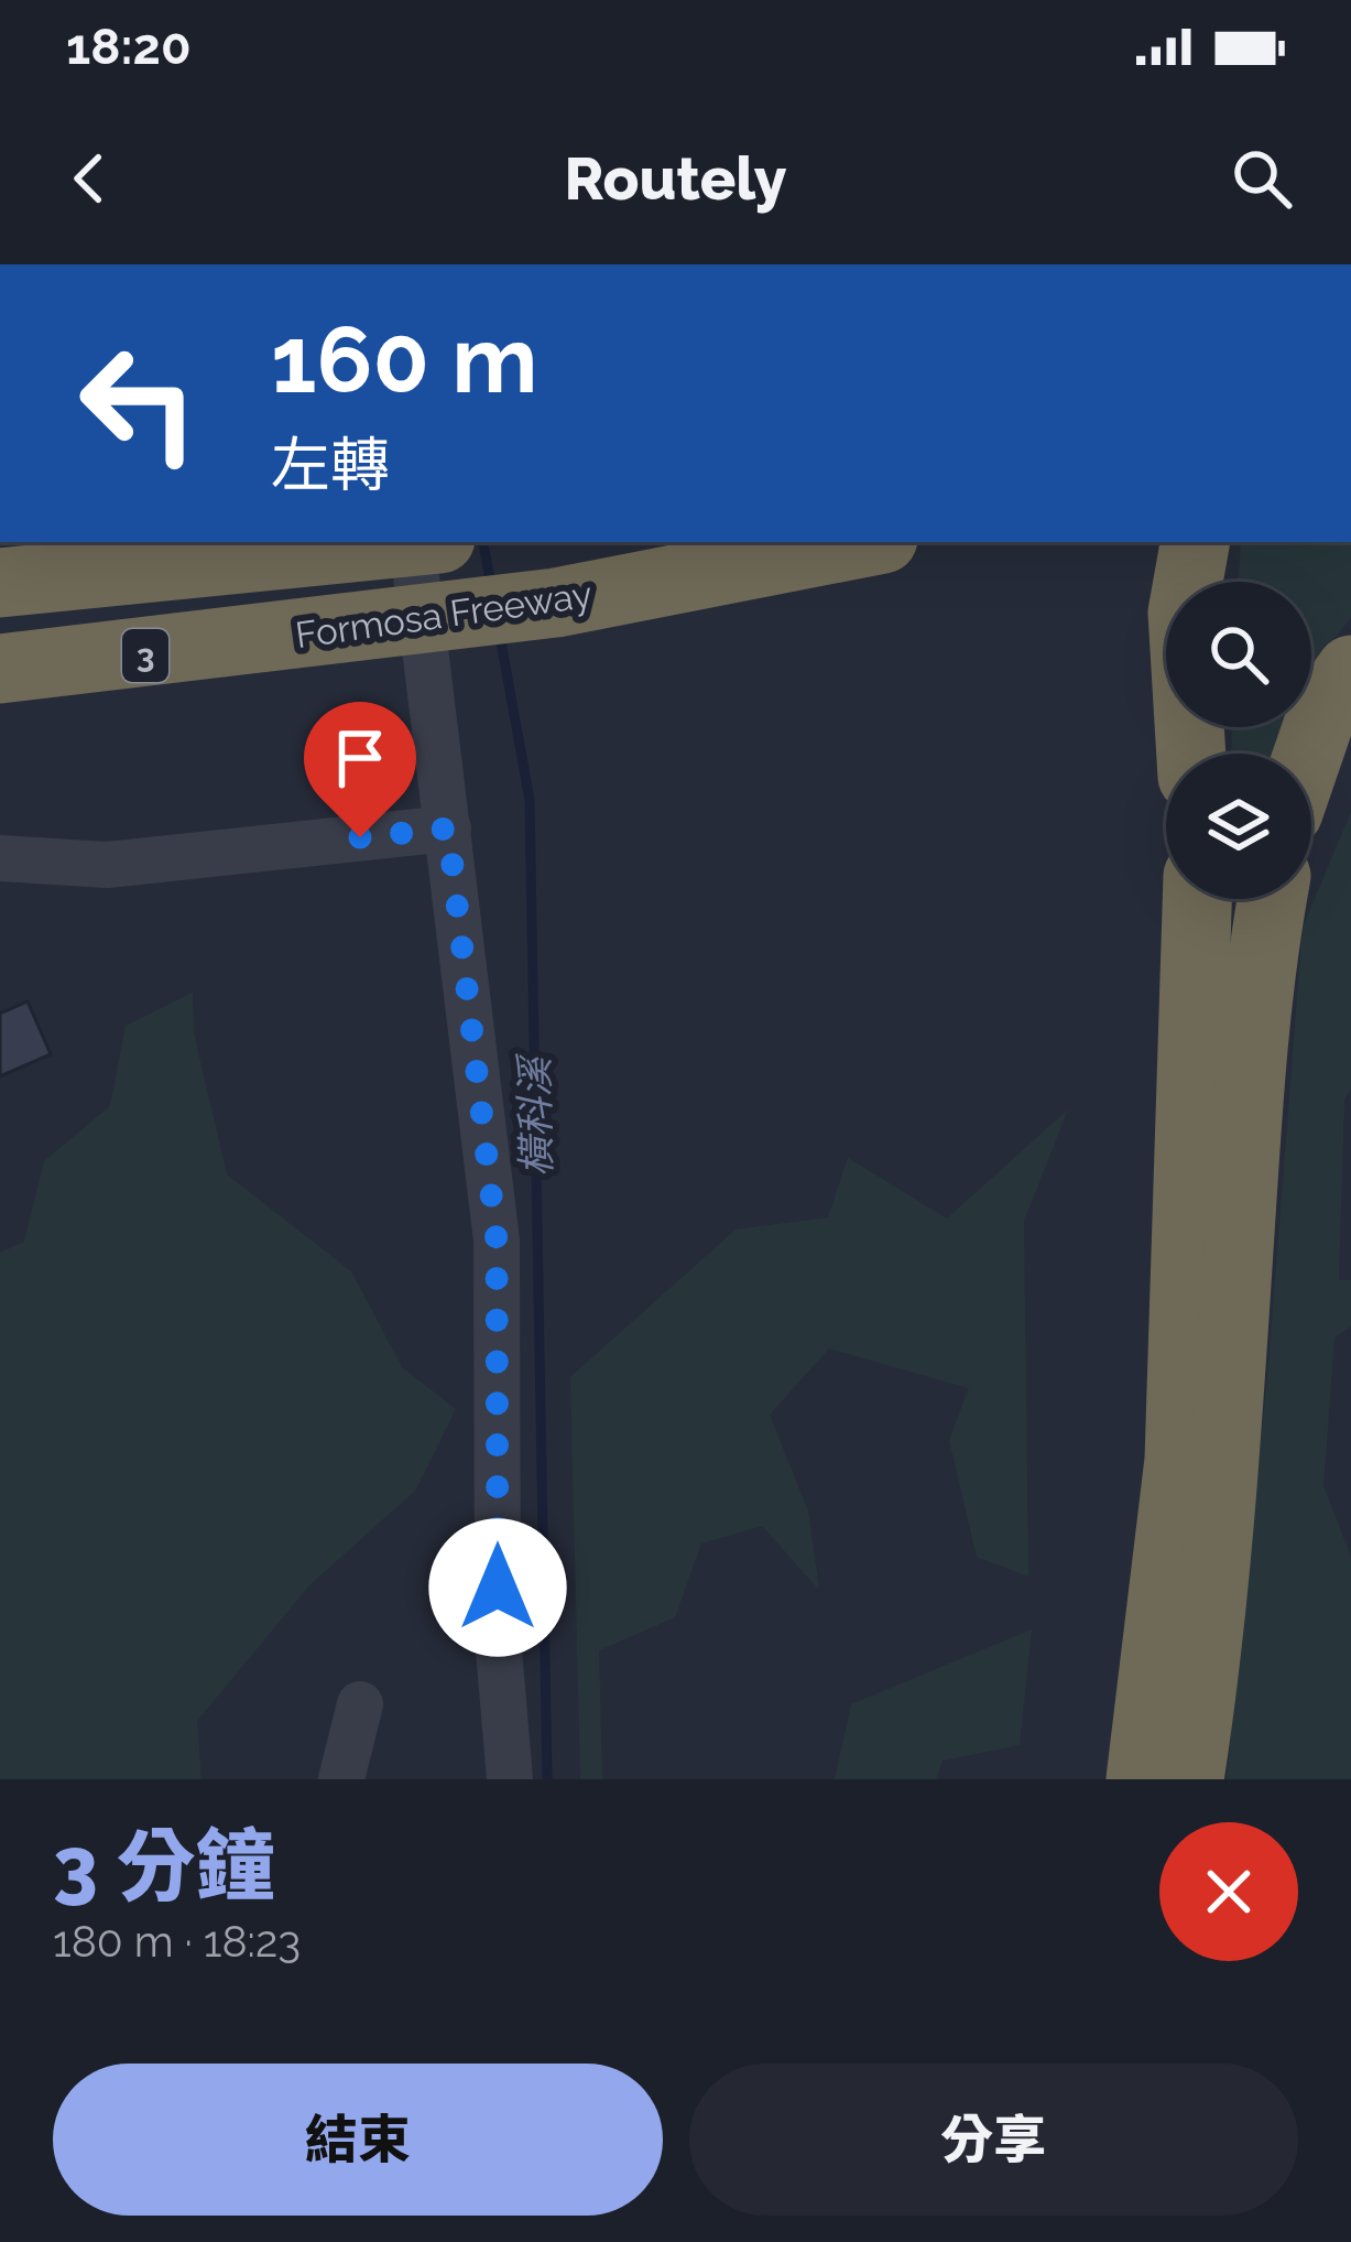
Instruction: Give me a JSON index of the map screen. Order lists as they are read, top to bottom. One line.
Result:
{"streets":{"highway":["Formosa Freeway","3"]},"water":["橫科溪"],"page":{"status":"18:20","header":"Routely","turn":["160 m","左轉"],"heading":["3 分鐘","180 m · 18:23"],"buttons":["結束","分享"]}}
